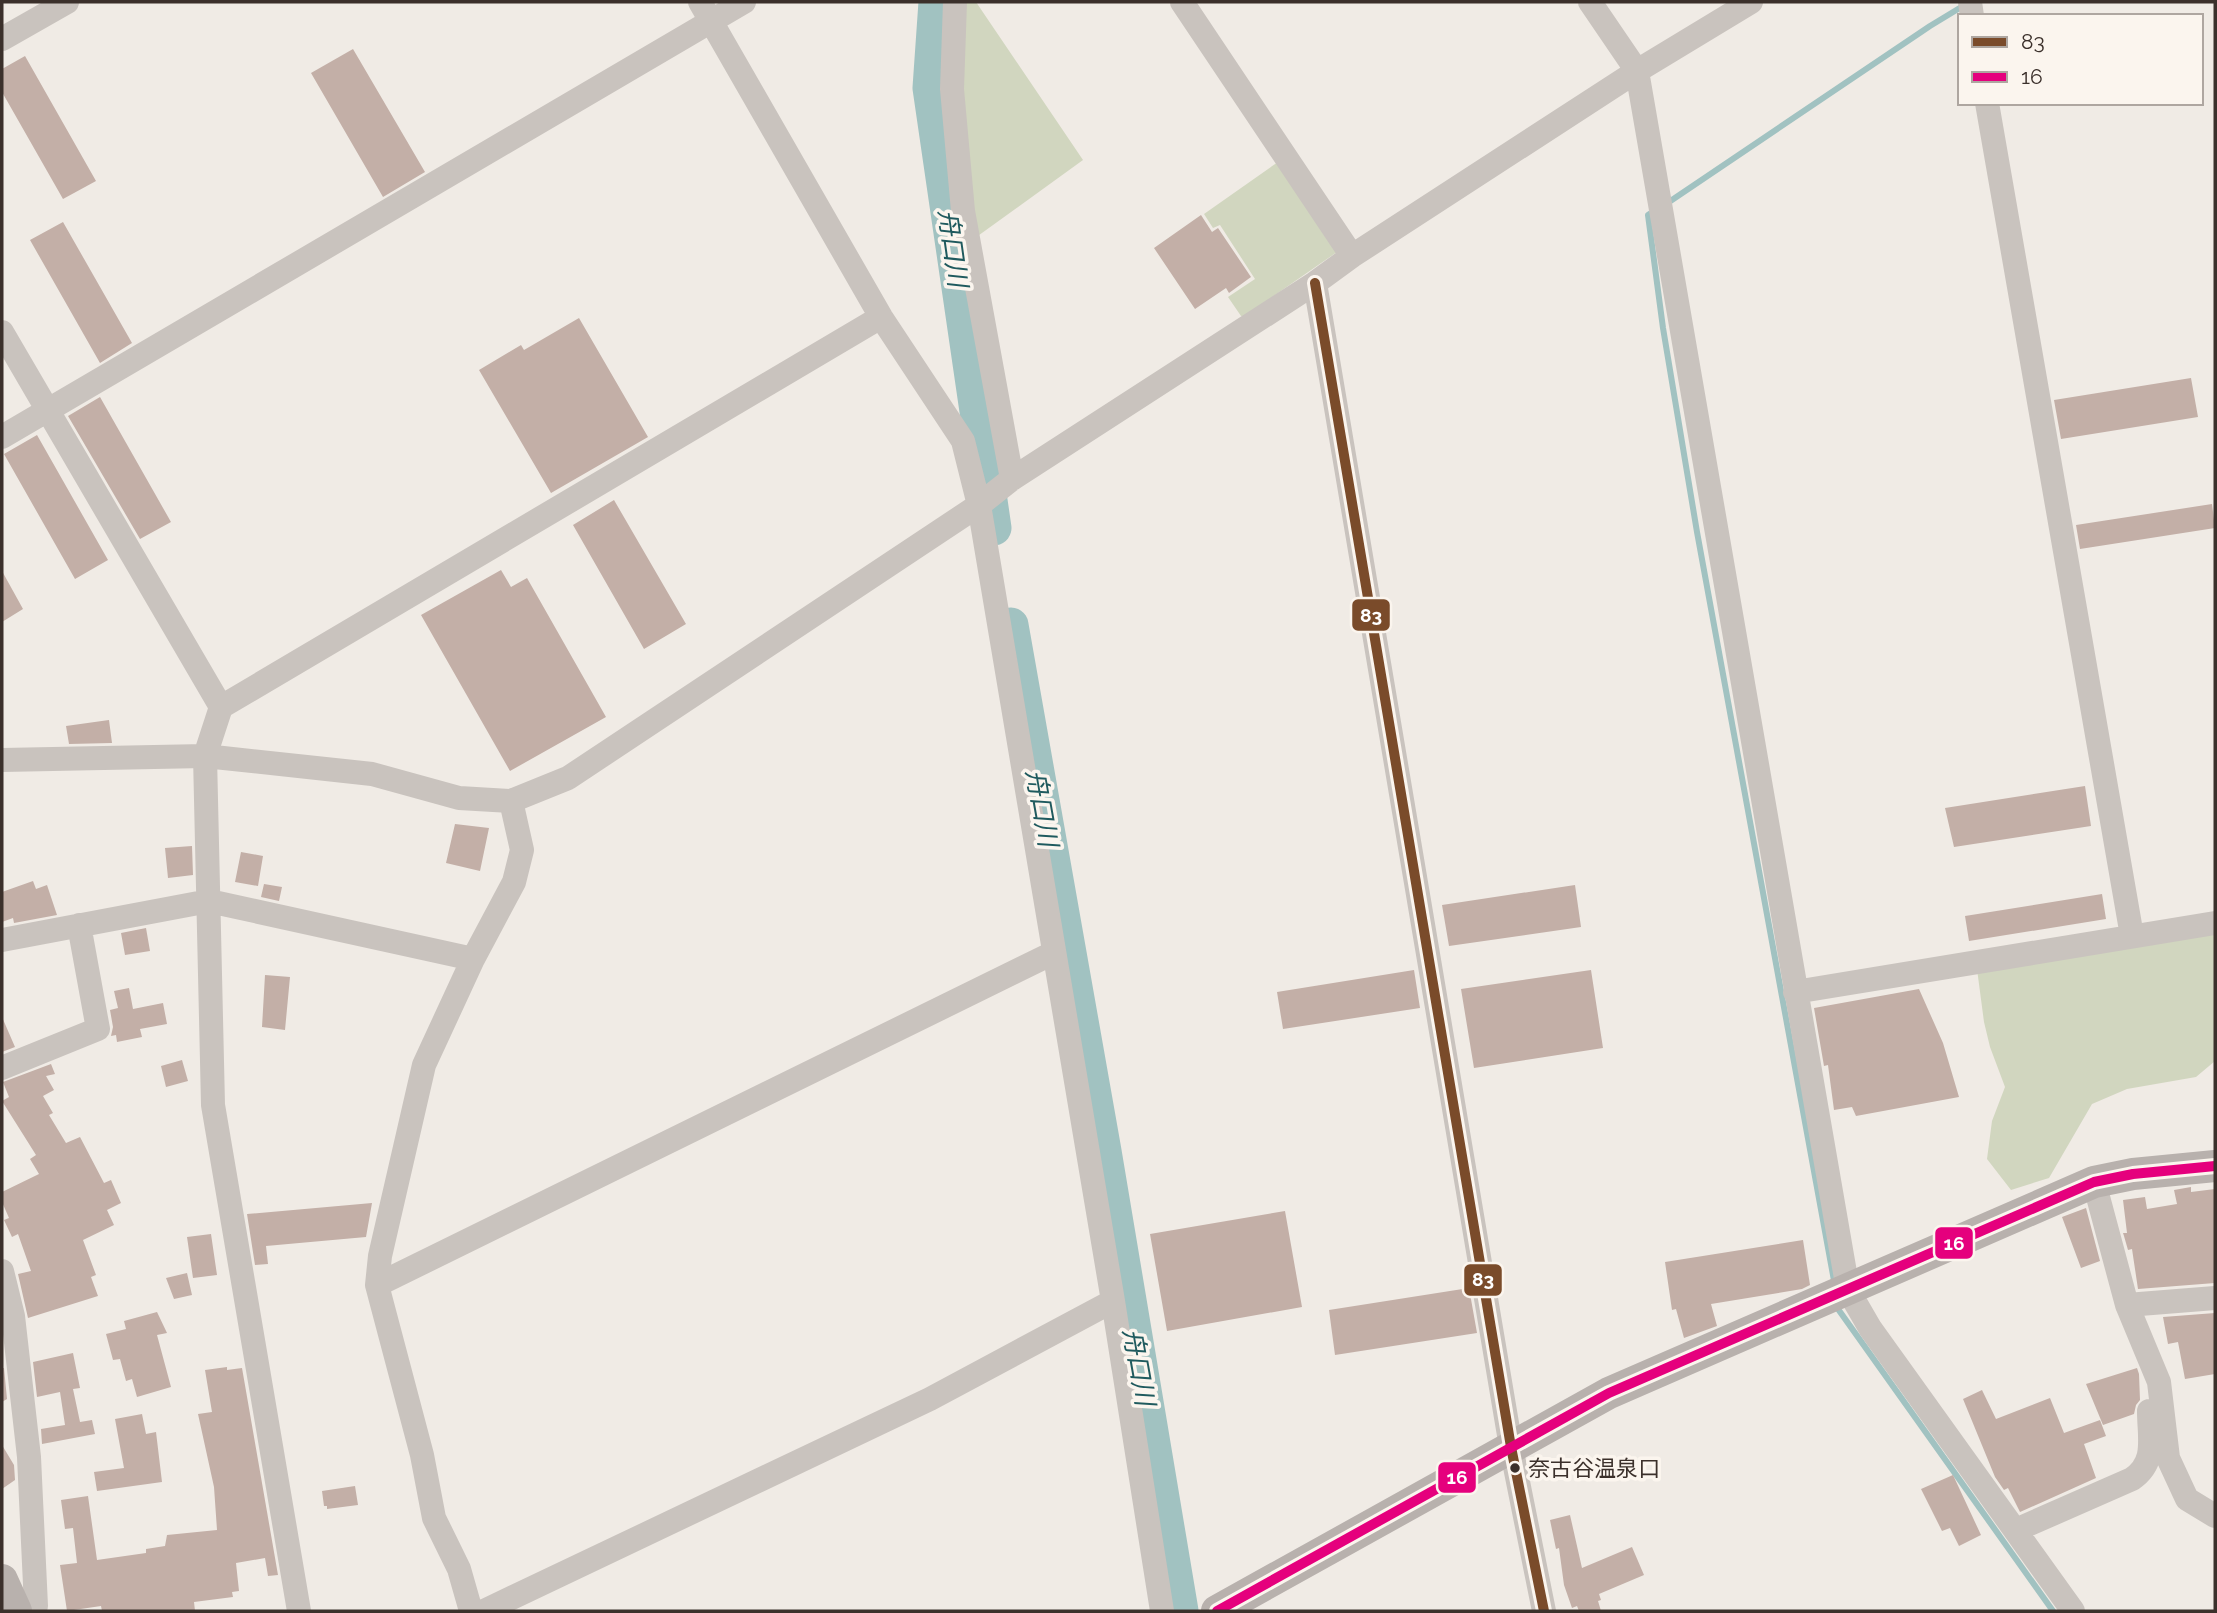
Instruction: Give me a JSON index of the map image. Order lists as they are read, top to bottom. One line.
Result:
{"water":["舟口川"],"places":["奈古谷温泉口"],"lines":["transit line 83","transit line 16"],"legend":["83","16"]}
